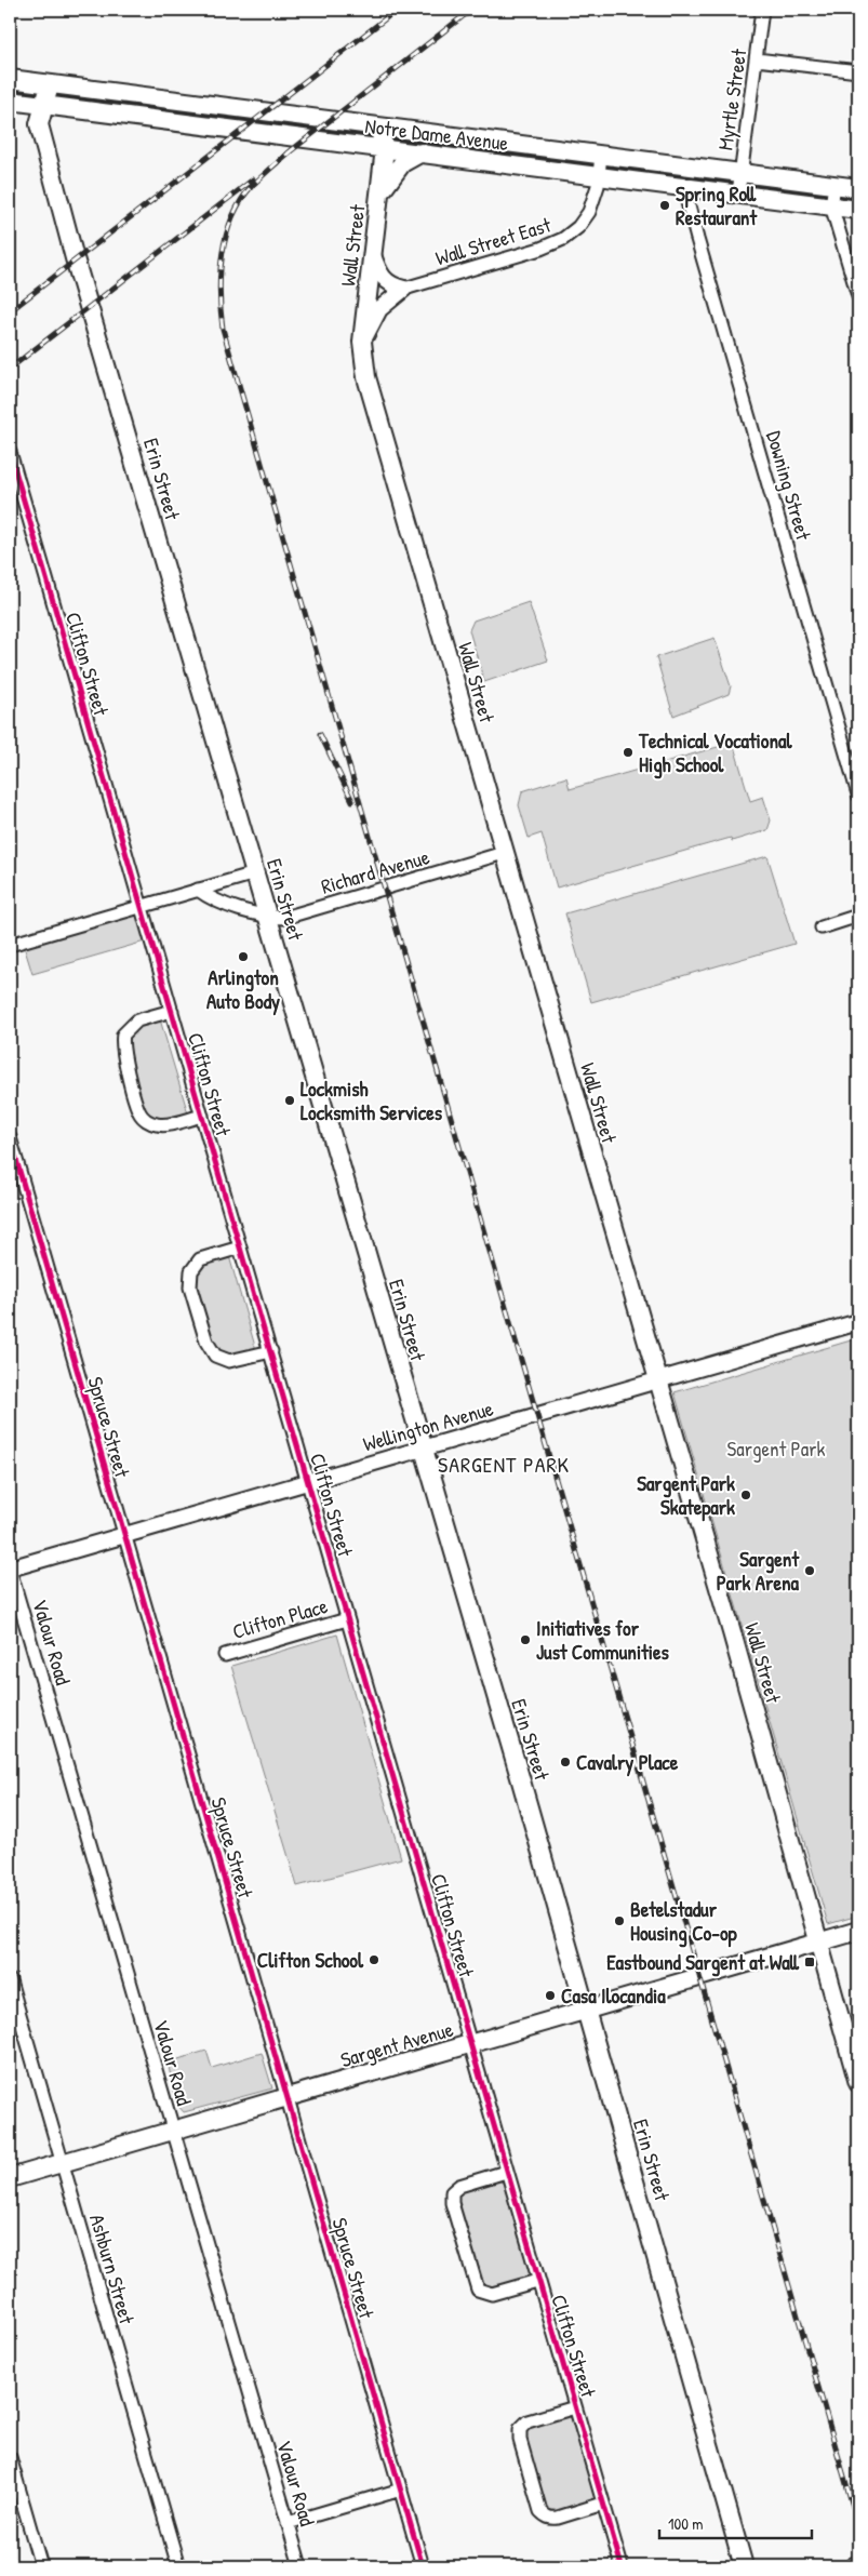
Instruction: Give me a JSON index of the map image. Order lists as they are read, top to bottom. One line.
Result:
{"streets":{"main road":["Notre Dame Avenue","Wall Street","Erin Street","Sargent Avenue"],"street":["Myrtle Street","Wall Street East","Downing Street","Clifton Street","Richard Avenue","Wellington Avenue","Spruce Street","Clifton Place","Valour Road","Ashburn Street"]},"crossings":[["Myrtle Street","Notre Dame Avenue"],["Notre Dame Avenue","Wall Street East"],["Notre Dame Avenue","Wall Street"],["Notre Dame Avenue","Erin Street"],["Notre Dame Avenue","Downing Street"],["Wall Street","Richard Avenue"],["Wall Street","Wellington Avenue"],["Wall Street","Sargent Avenue"],["Erin Street","Richard Avenue"],["Erin Street","Wellington Avenue"],["Erin Street","Sargent Avenue"],["Clifton Street","Wellington Avenue"],["Clifton Street","Clifton Place"],["Clifton Street","Sargent Avenue"],["Wellington Avenue","Spruce Street"],["Wellington Avenue","Valour Road"],["Spruce Street","Sargent Avenue"],["Valour Road","Sargent Avenue"],["Sargent Avenue","Ashburn Street"]],"districts":["SARGENT PARK"],"parks":["Sargent Park"],"places":{"other":["Spring Roll Restaurant","Technical Vocational High School","Arlington Auto Body","Lockmish Locksmith Services","Sargent Park Skatepark","Sargent Park Arena","Initiatives for Just Communities","Cavalry Place","Betelstadur Housing Co-op","Clifton School","Casa Ilocandia"],"transit":["Eastbound Sargent at Wall"]},"scale_bar":"100 m"}
